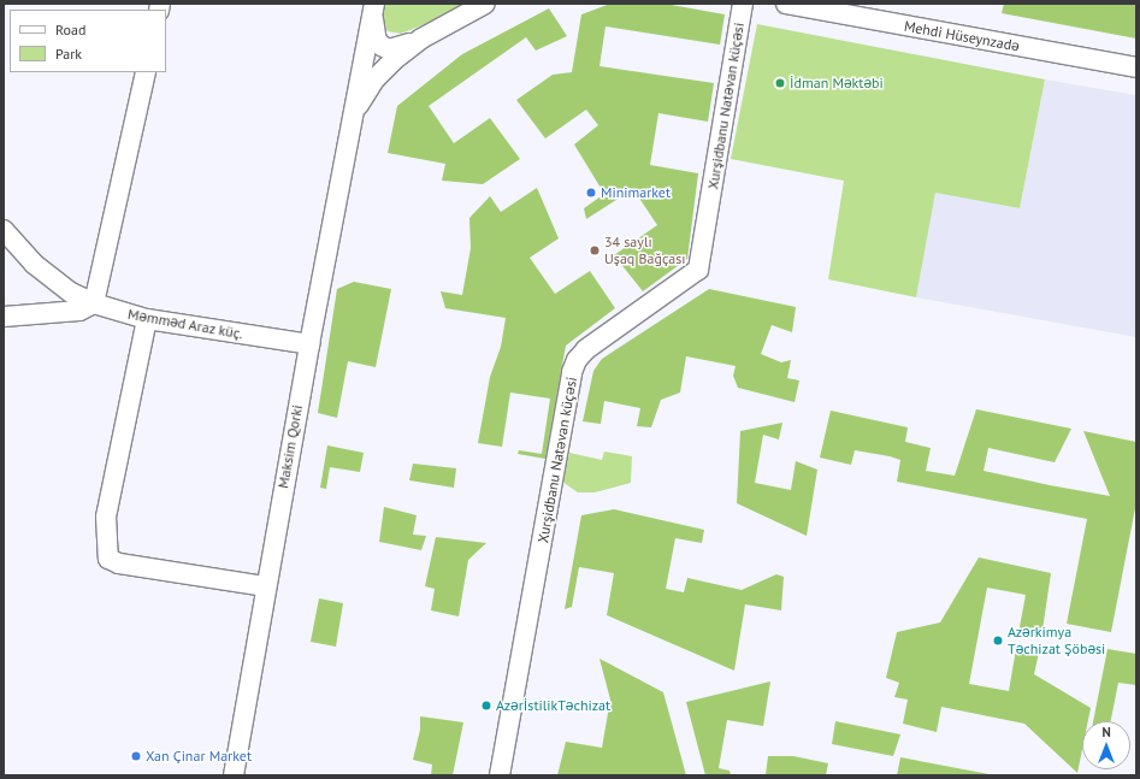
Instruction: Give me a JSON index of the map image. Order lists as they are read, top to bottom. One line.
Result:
{"streets":{"street":["Mehdi Hüseynzadə","Xurşidbanu Natəvan küçəsi","Məmməd Araz küç.","Maksim Qorki"]},"crossings":[["Məmməd Araz küç.","Maksim Qorki"]],"places":["İdman Məktəbi","Minimarket","34 saylı Uşaq Bağçası","Azərkimya Təchizat Şöbəsi","AzərİstilikTəchizat","Xan Çinar Market"],"legend":["Road","Park"],"north":"top"}
